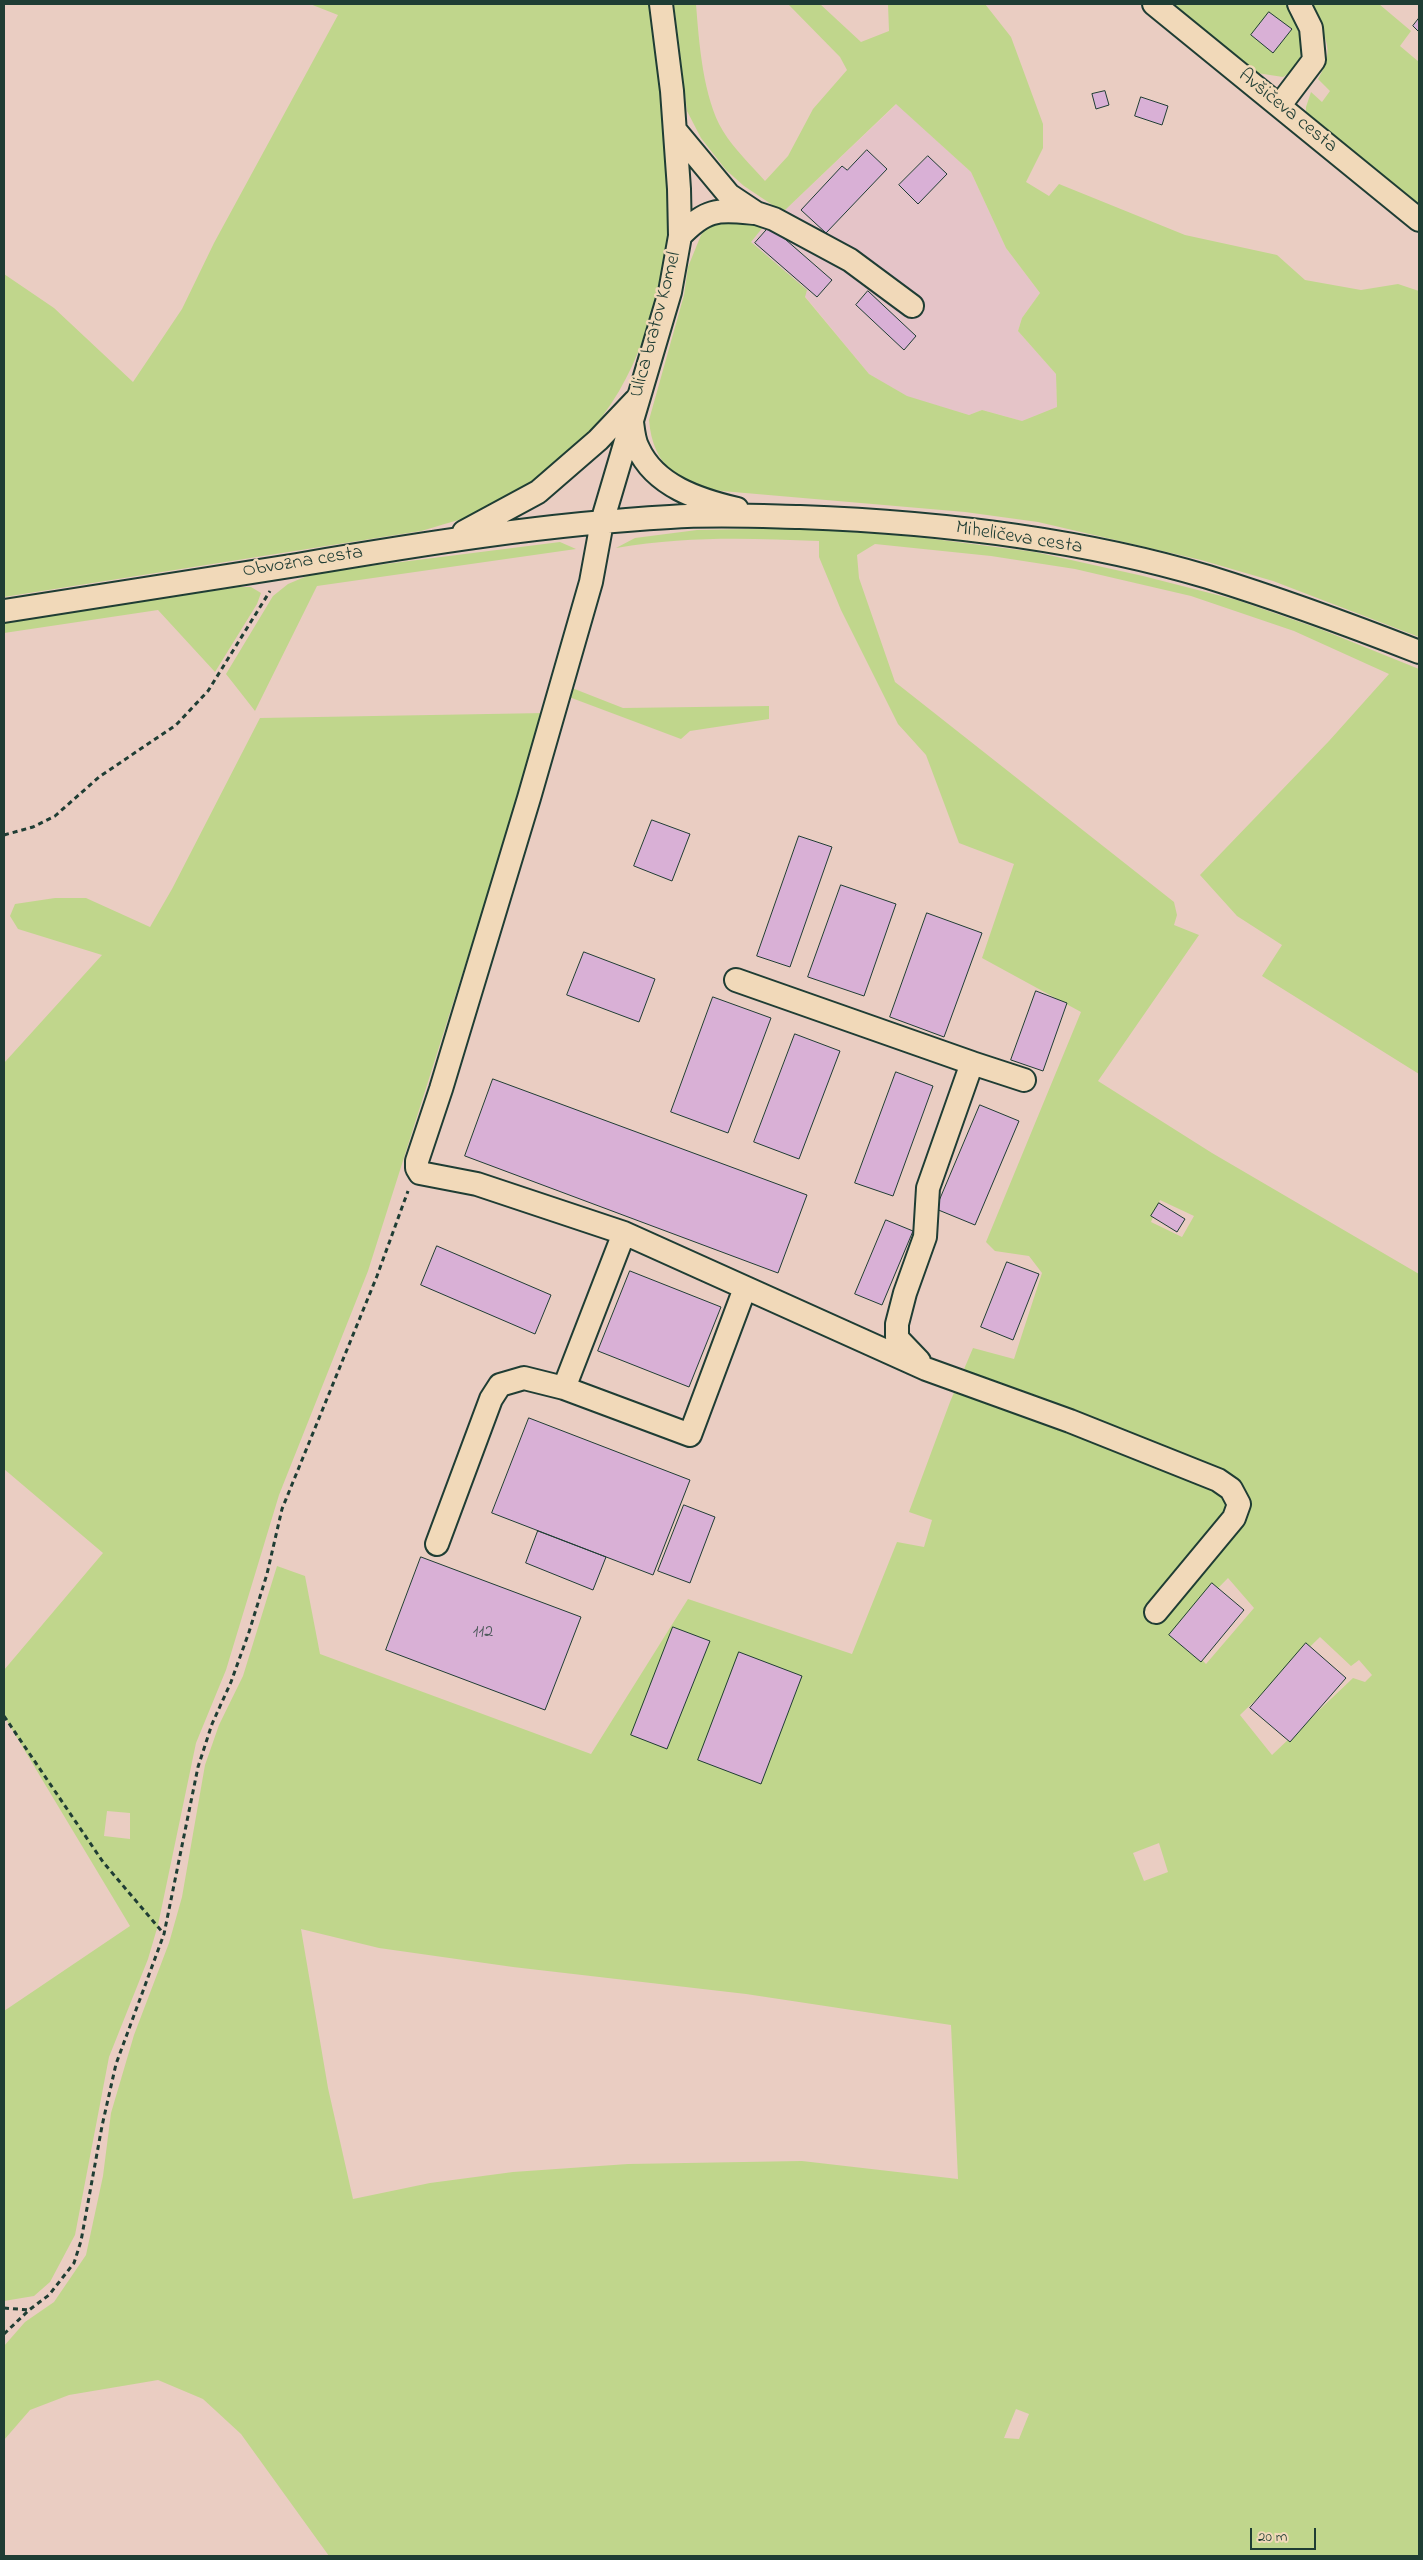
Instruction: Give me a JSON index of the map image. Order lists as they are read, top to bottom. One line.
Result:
{"streets":{"street":["Avšičeva cesta","Ulica bratov Komel","Miheličeva cesta","Obvozna cesta"]},"crossings":[["Ulica bratov Komel","Miheličeva cesta"],["Ulica bratov Komel","Obvozna cesta"],["Miheličeva cesta","Obvozna cesta"]],"house_numbers":["112"],"scale_bar":"20 m"}
